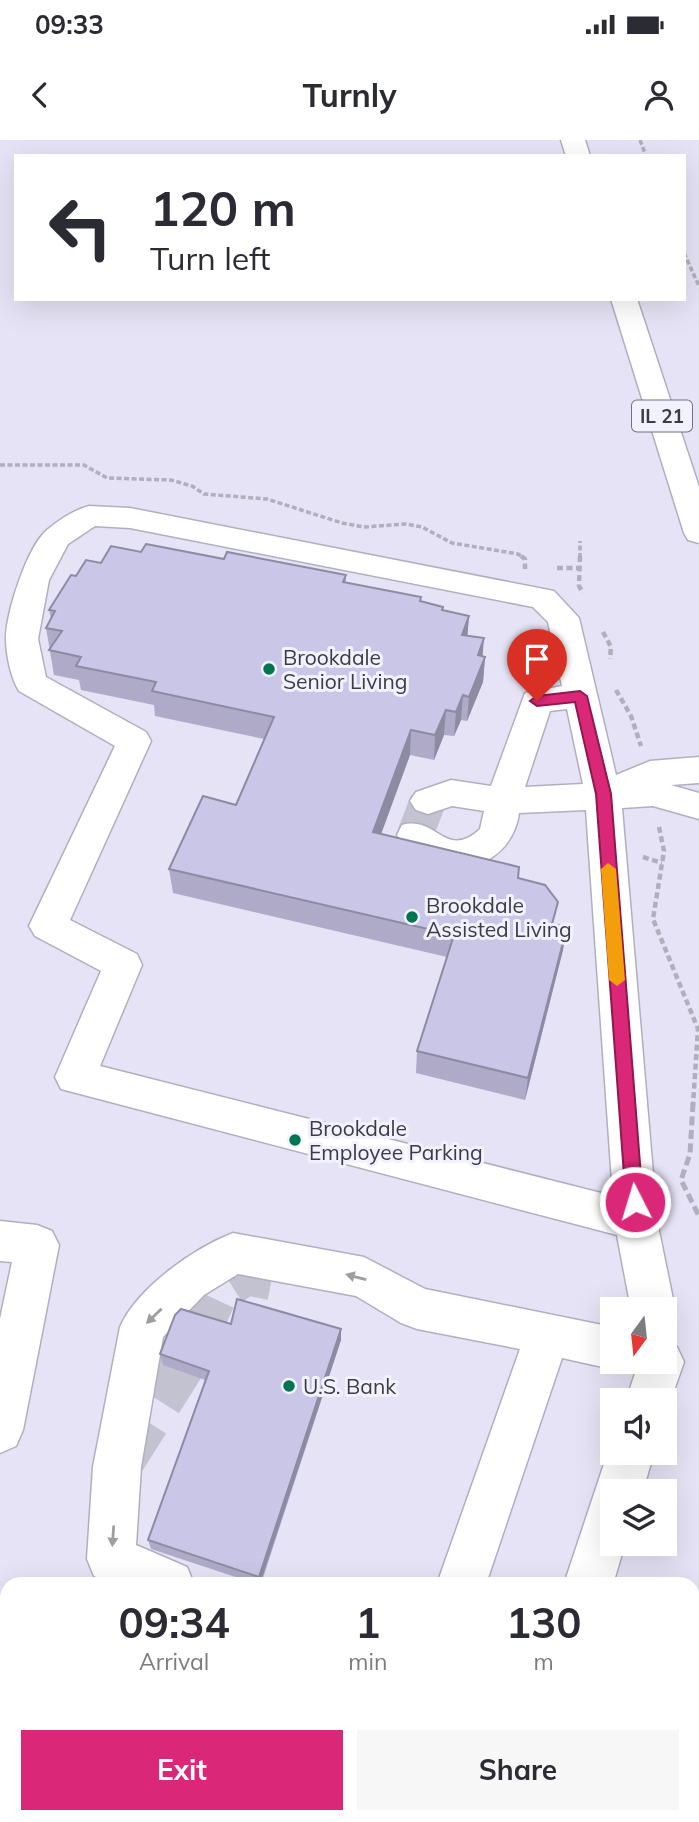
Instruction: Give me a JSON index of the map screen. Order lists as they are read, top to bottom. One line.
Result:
{"streets":{"main road":["IL 21"]},"places":["Brookdale Senior Living","Brookdale Assisted Living","Brookdale Employee Parking","U.S. Bank"],"north":"bottom","page":{"status":"09:33","header":"Turnly","turn":["120 m","Turn left"],"eta":["09:34","Arrival","1","min","130","m"],"buttons":["Exit","Share"]}}
